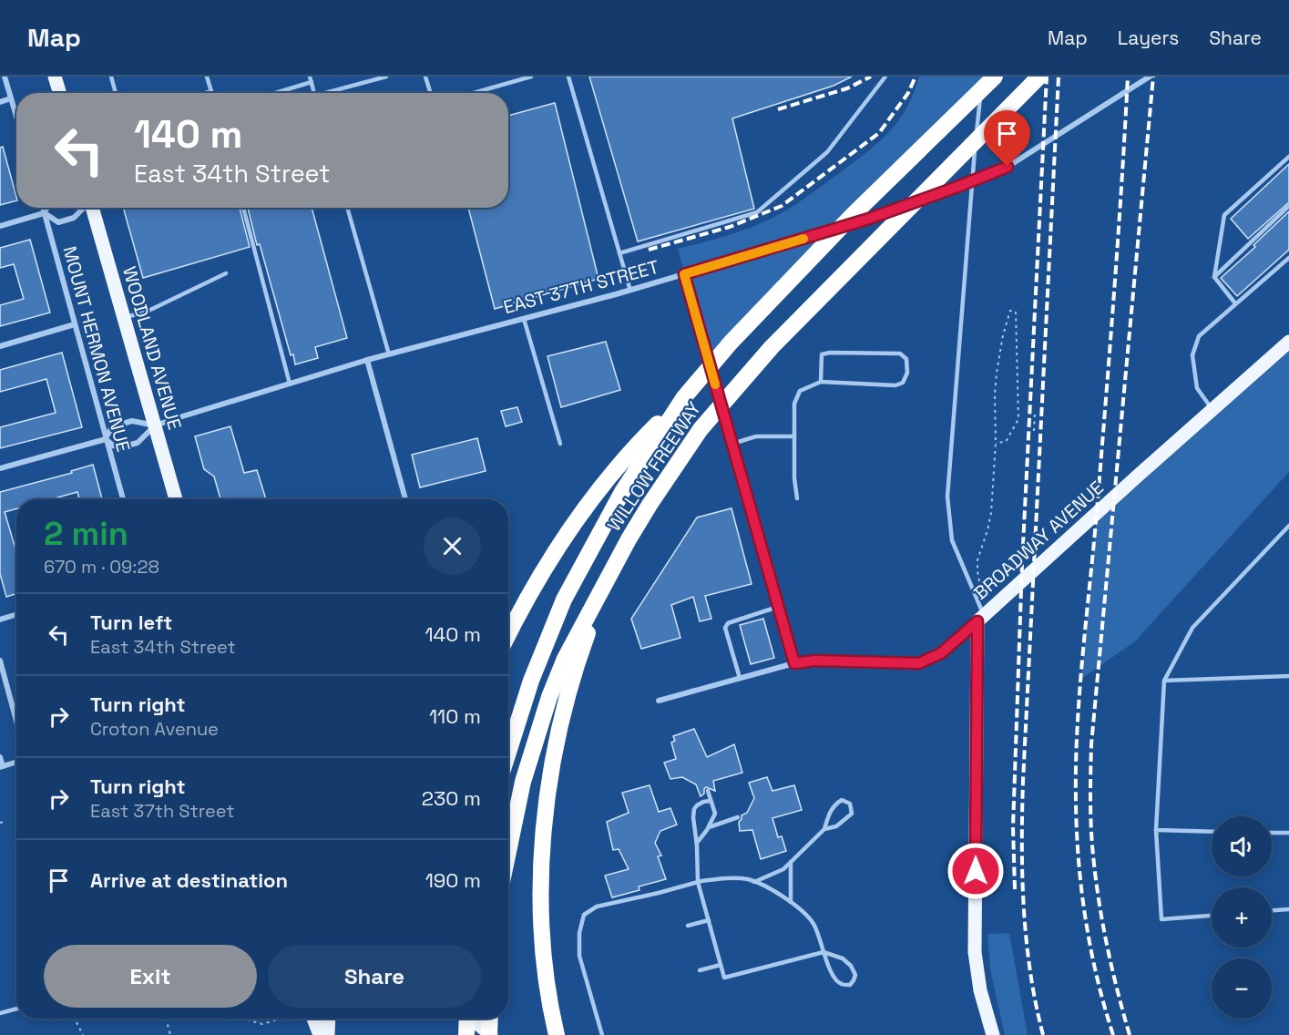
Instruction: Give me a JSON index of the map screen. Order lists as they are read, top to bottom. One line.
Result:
{"streets":{"highway":["WILLOW FREEWAY"],"main road":["WOODLAND AVENUE","BROADWAY AVENUE"],"street":["EAST 37TH STREET","MOUNT HERMON AVENUE"]},"crossings":[["EAST 37TH STREET","WOODLAND AVENUE"],["EAST 37TH STREET","MOUNT HERMON AVENUE"]],"page":{"header":"Map","nav":["Map","Layers","Share"],"turn":["140 m","East 34th Street"],"heading":["2 min","670 m · 09:28"],"list":[{"name":"Turn left","note":"East 34th Street","value":"140 m"},{"name":"Turn right","note":"Croton Avenue","value":"110 m"},{"name":"Turn right","note":"East 37th Street","value":"230 m"},{"name":"Arrive at destination","value":"190 m"}],"map_buttons":["+","−"],"buttons":["Exit","Share"]}}
